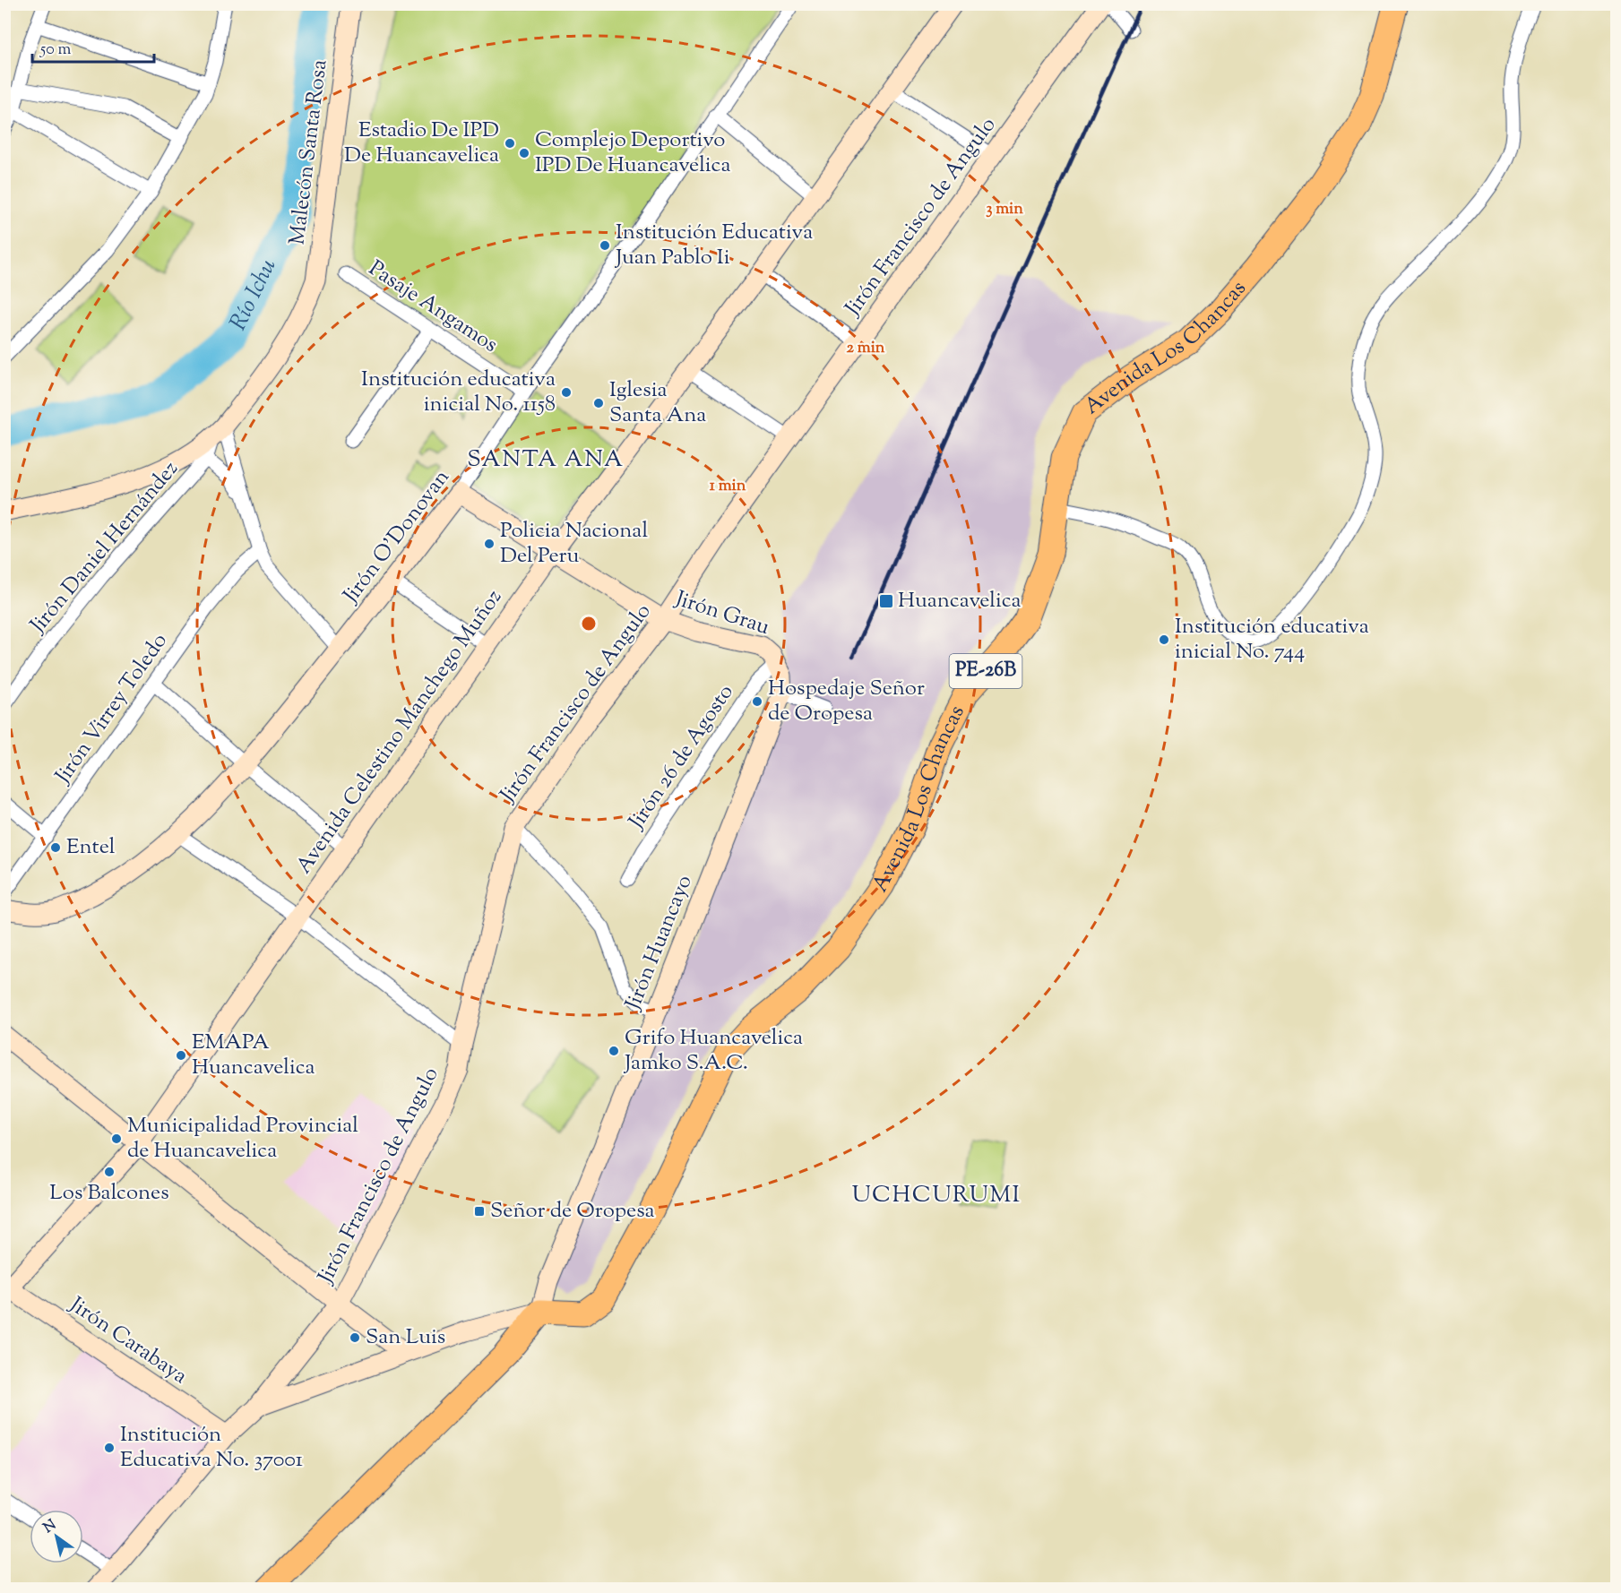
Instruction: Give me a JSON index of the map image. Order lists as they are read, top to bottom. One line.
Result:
{"streets":{"highway":["Avenida Los Chancas","PE-26B"],"main road":["Malecón Santa Rosa","Jirón Francisco de Angulo","Jirón O'Donovan","Jirón Grau","Avenida Celestino Manchego Muñoz","Jirón Huancayo","Jirón Carabaya"],"street":["Pasaje Angamos","Jirón Daniel Hernández","Jirón Virrey Toledo","Jirón 26 de Agosto"]},"crossings":[["Malecón Santa Rosa","Jirón Daniel Hernández"],["Jirón Francisco de Angulo","Jirón Grau"],["Jirón Francisco de Angulo","PE-26B"],["Pasaje Angamos","Jirón O'Donovan"],["Avenida Los Chancas","PE-26B"],["Avenida Los Chancas","Jirón Huancayo"],["Jirón O'Donovan","Jirón Grau"],["Jirón Grau","Avenida Celestino Manchego Muñoz"],["Jirón Grau","Jirón 26 de Agosto"],["PE-26B","Jirón Huancayo"],["PE-26B","Jirón Carabaya"],["Avenida Celestino Manchego Muñoz","Jirón Carabaya"]],"districts":["SANTA ANA","UCHCURUMI"],"water":["Río Ichu"],"places":{"other":["Estadio De IPD De Huancavelica","Complejo Deportivo IPD De Huancavelica","Institución Educativa Juan Pablo Ii","Institución educativa inicial No. 1158","Iglesia Santa Ana","Policia Nacional Del Peru","Institución educativa inicial No. 744","Hospedaje Señor de Oropesa","Entel","Grifo Huancavelica Jamko S.A.C.","EMAPA Huancavelica","Municipalidad Provincial de Huancavelica","Los Balcones","San Luis","Institución Educativa No. 37001"],"transit":["Huancavelica","Señor de Oropesa"]},"scale_bar":"50 m","north":"top left","rings":["3 min","2 min","1 min"]}
